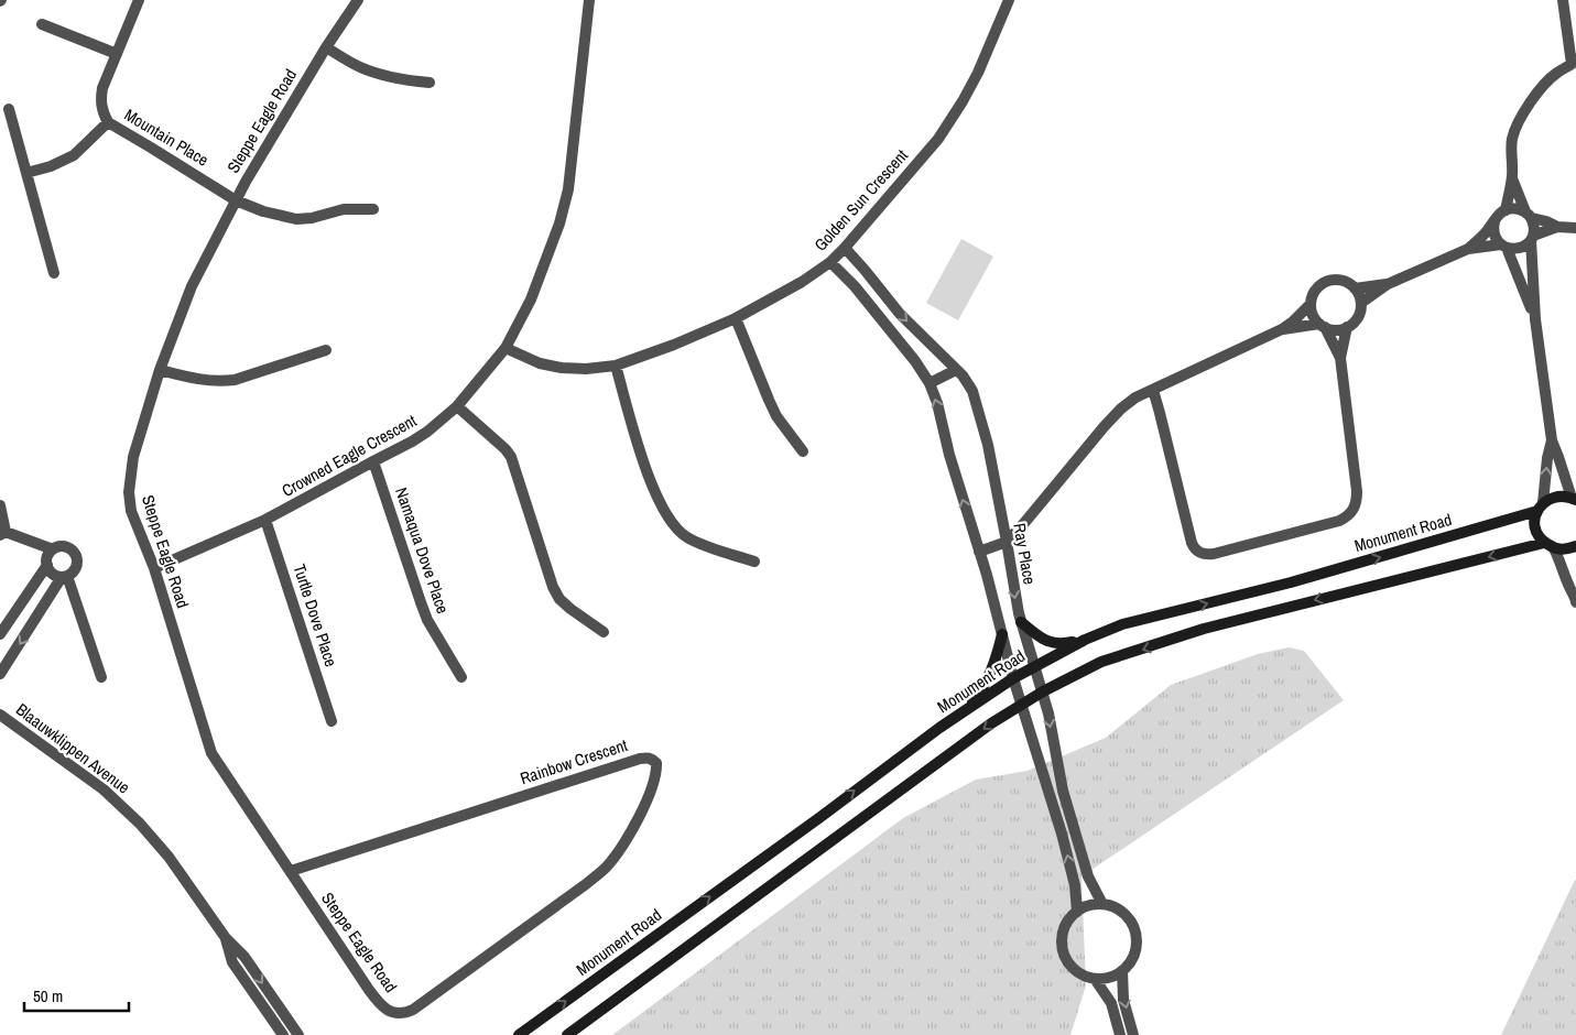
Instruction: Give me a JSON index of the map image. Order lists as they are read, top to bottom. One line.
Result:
{"streets":{"main road":["Monument Road"],"street":["Steppe Eagle Road","Mountain Place","Golden Sun Crescent","Crowned Eagle Crescent","Namaqua Dove Place","Ray Place","Turtle Dove Place","Blaauwklippen Avenue","Rainbow Crescent"]},"crossings":[["Steppe Eagle Road","Mountain Place"],["Steppe Eagle Road","Crowned Eagle Crescent"],["Steppe Eagle Road","Rainbow Crescent"],["Golden Sun Crescent","Crowned Eagle Crescent"],["Golden Sun Crescent","Ray Place"],["Crowned Eagle Crescent","Namaqua Dove Place"],["Crowned Eagle Crescent","Turtle Dove Place"],["Monument Road","Ray Place"]],"scale_bar":"50 m"}
